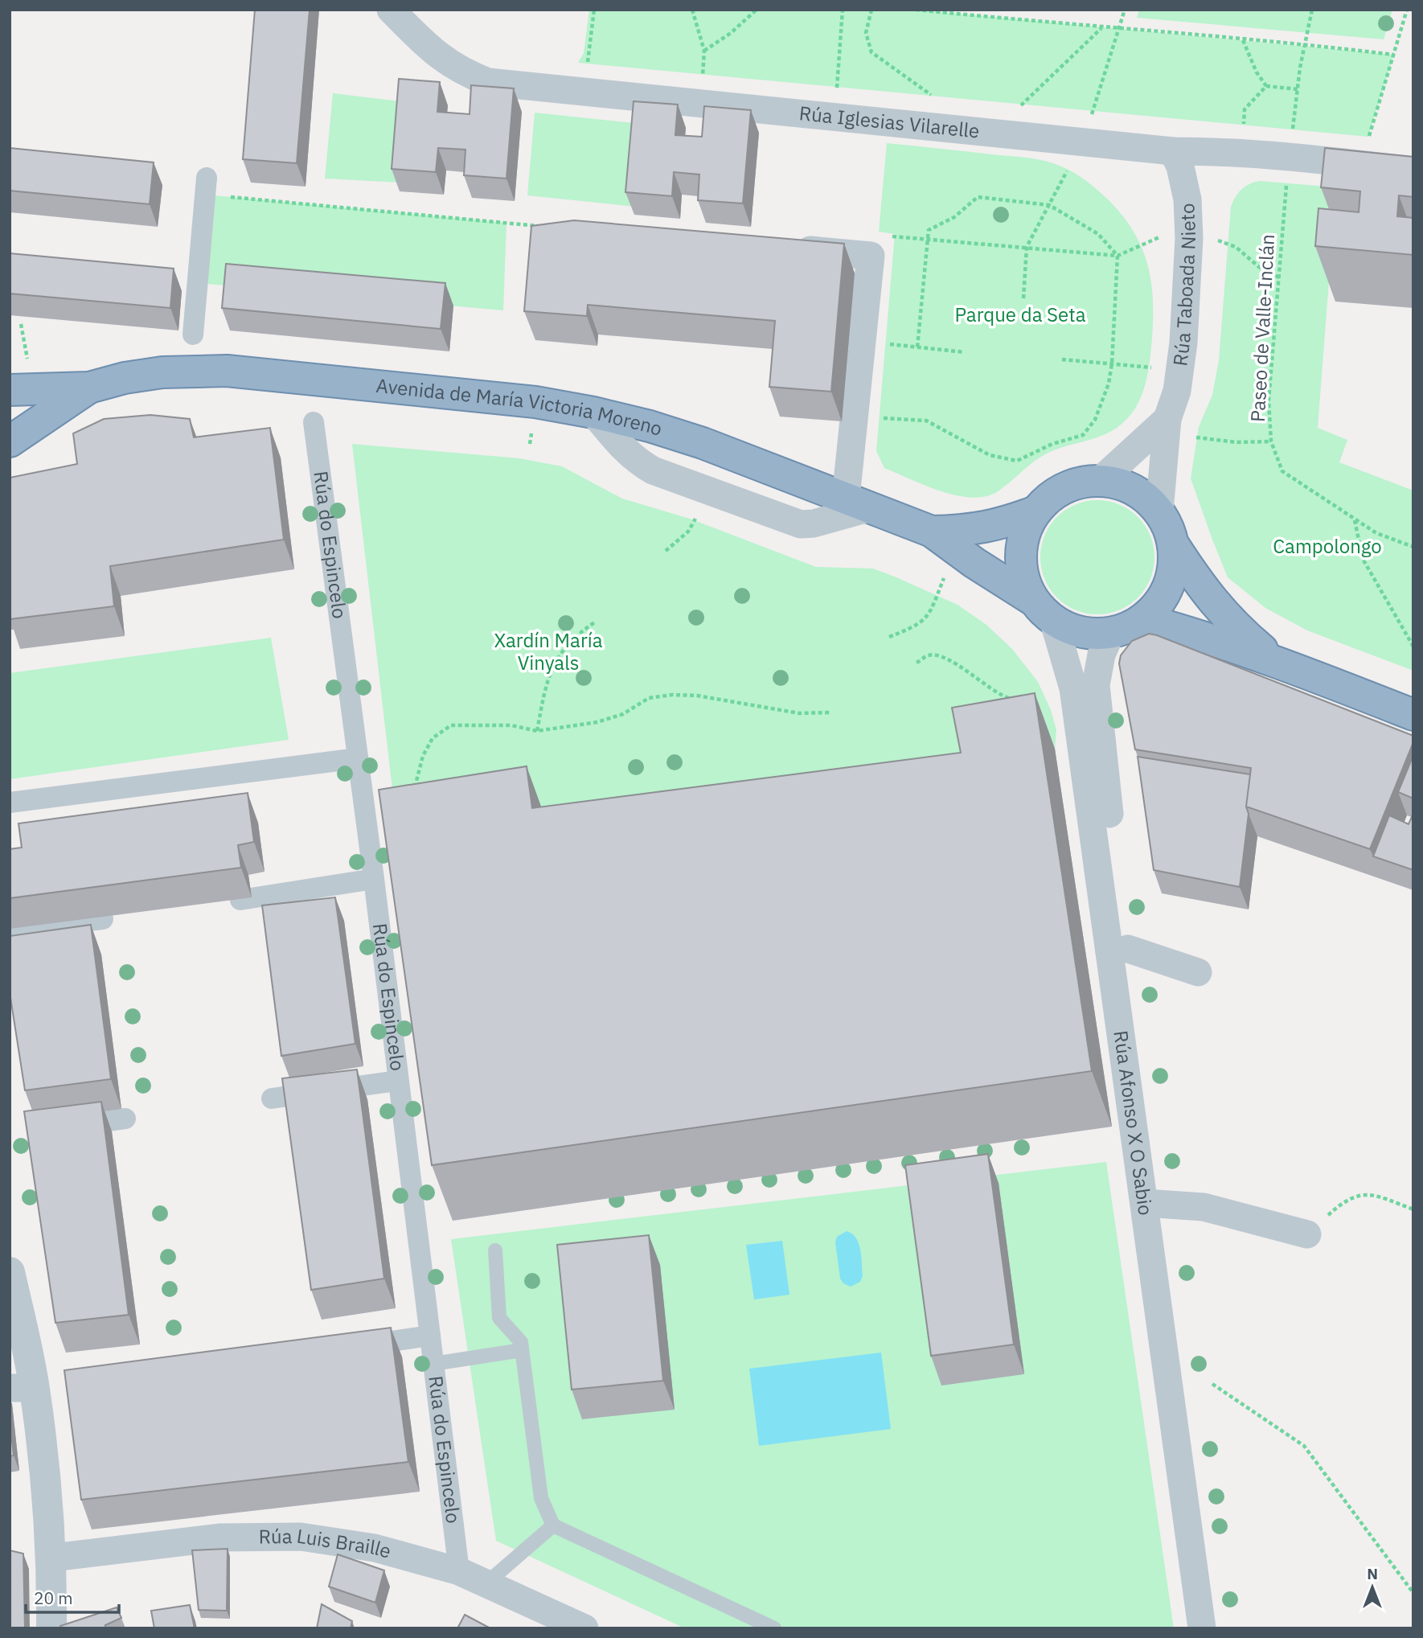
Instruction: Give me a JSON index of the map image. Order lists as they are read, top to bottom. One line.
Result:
{"streets":{"highway":["Avenida de María Victoria Moreno"],"street":["Rúa Iglesias Vilarelle","Rúa Taboada Nieto","Rúa do Espincelo","Rúa Afonso X O Sabio","Rúa Luis Braille"],"path":["Paseo de Valle-Inclán"]},"crossings":[["Rúa Iglesias Vilarelle","Rúa Taboada Nieto"],["Rúa Taboada Nieto","Avenida de María Victoria Moreno"],["Rúa Taboada Nieto","Rúa Afonso X O Sabio"],["Avenida de María Victoria Moreno","Rúa Afonso X O Sabio"],["Rúa do Espincelo","Rúa Luis Braille"]],"parks":["Parque da Seta","Campolongo","Xardín María Vinyals"],"scale_bar":"20 m","north":"top"}
